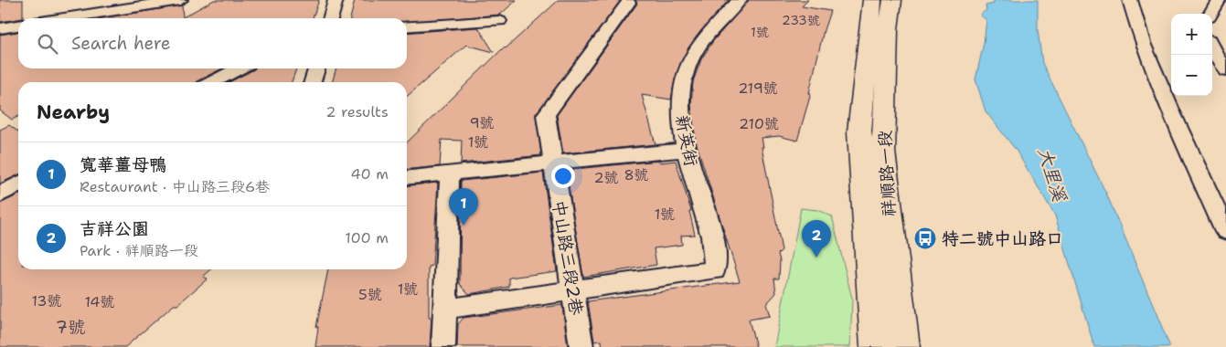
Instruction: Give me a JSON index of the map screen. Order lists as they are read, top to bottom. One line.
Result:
{"streets":{"street":["新英街","祥順路一段","中山路三段2巷"]},"crossings":[["新英街","中山路三段2巷"]],"water":["大里溪"],"places":{"bus stop":["特二號中山路口"]},"house_numbers":["233號","1號","219號","9號","210號","1號","8號","2號","1號","1號","5號","13號","14號","7號"],"page":{"map_buttons":["+","−"],"search":"Search here","heading":["Nearby","2 results"],"list":[{"mark":"1","name":"寬華薑母鴨","note":"Restaurant · 中山路三段6巷","value":"40 m"},{"mark":"2","name":"吉祥公園","note":"Park · 祥順路一段","value":"100 m"}],"pins":["1","2"]}}
